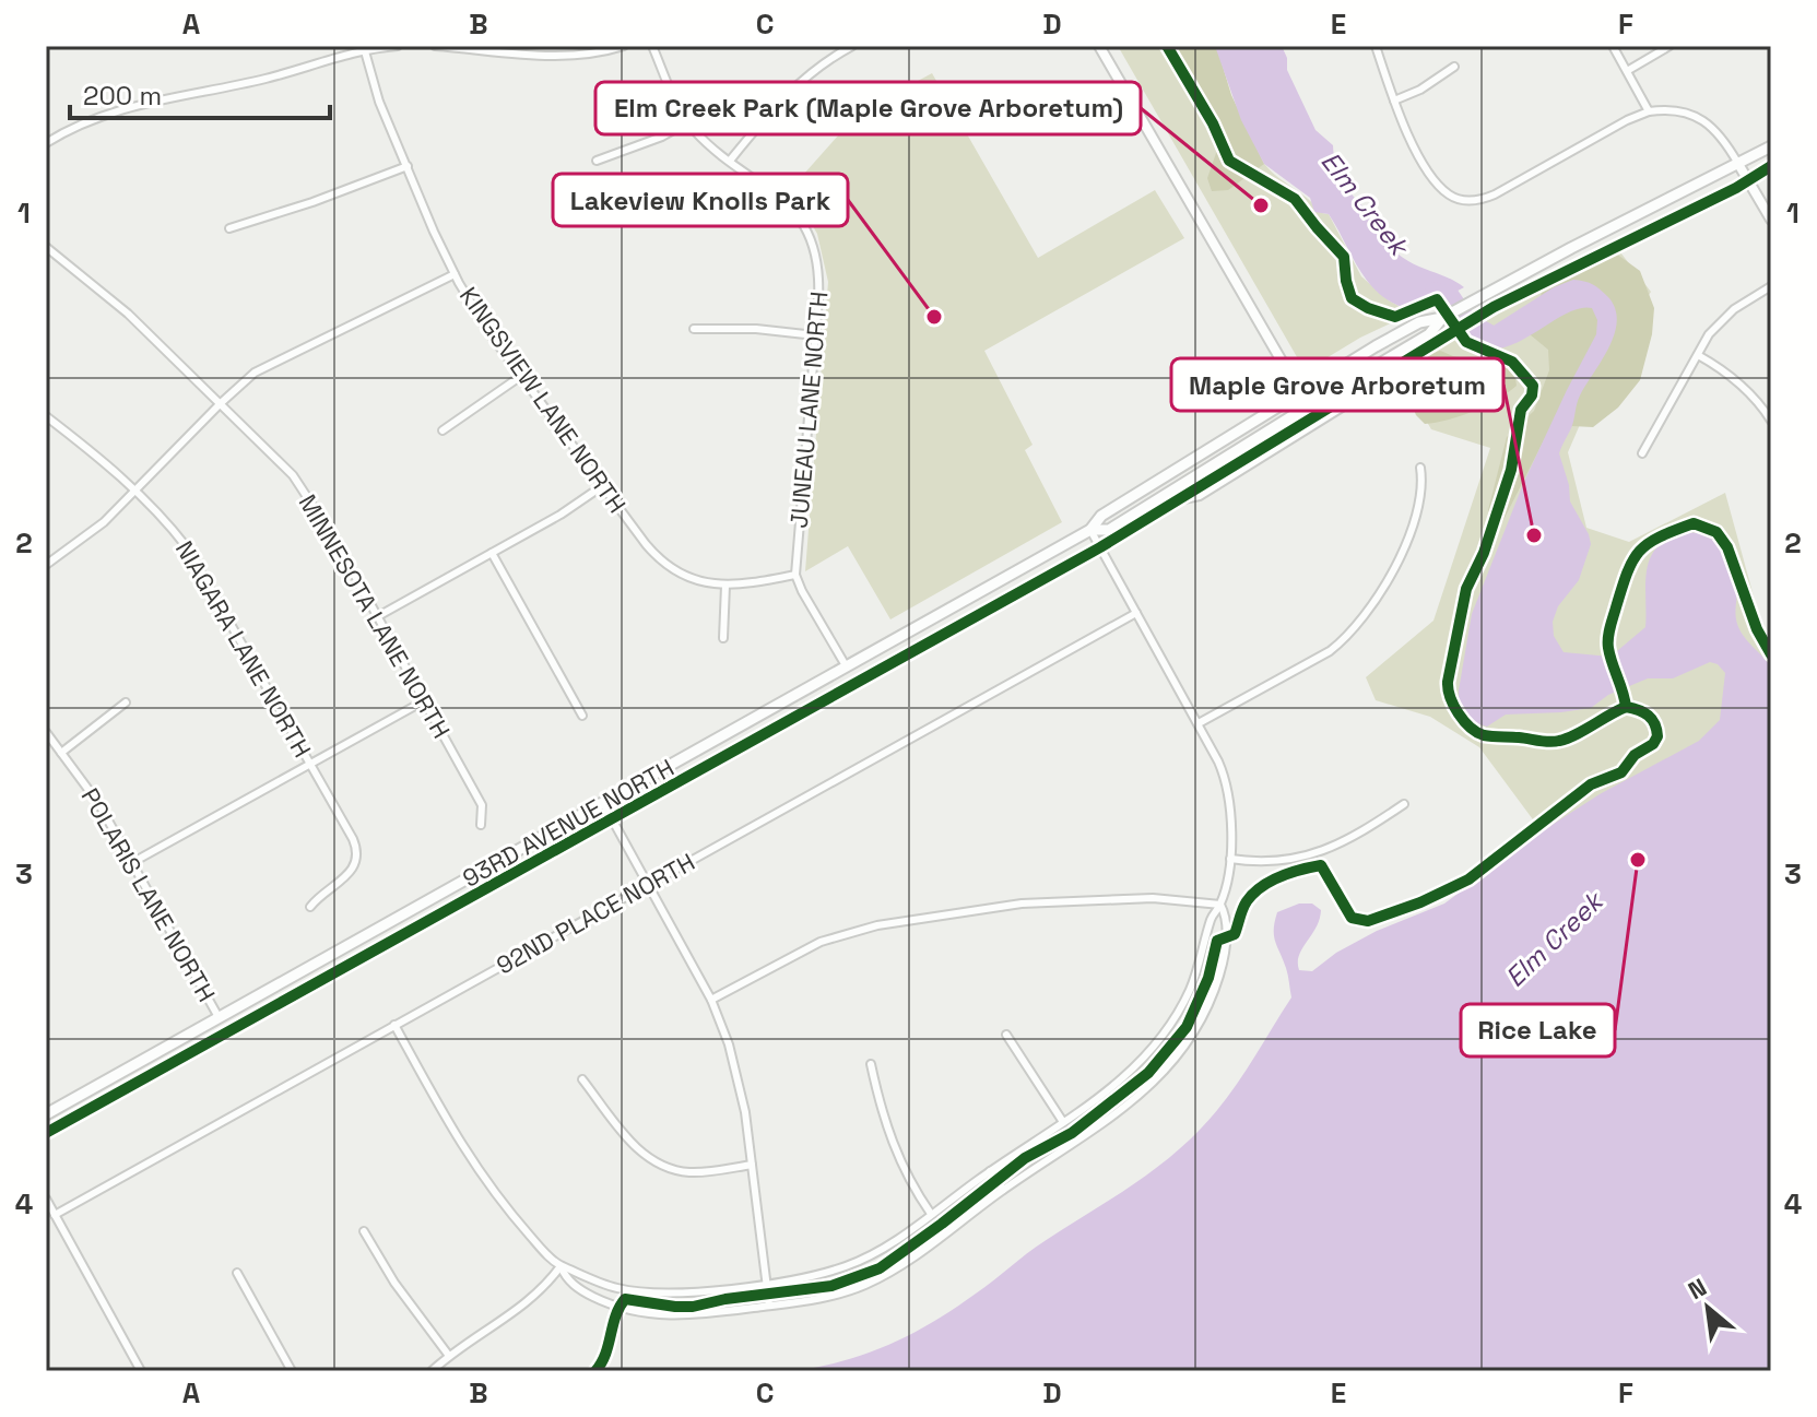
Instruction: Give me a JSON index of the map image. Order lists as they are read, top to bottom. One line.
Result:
{"streets":{"main road":["93RD AVENUE NORTH"],"street":["KINGSVIEW LANE NORTH","JUNEAU LANE NORTH","MINNESOTA LANE NORTH","NIAGARA LANE NORTH","POLARIS LANE NORTH","92ND PLACE NORTH"]},"crossings":[["KINGSVIEW LANE NORTH","JUNEAU LANE NORTH"],["93RD AVENUE NORTH","POLARIS LANE NORTH"]],"water":["Elm Creek"],"places":["Elm Creek Park (Maple Grove Arboretum)","Lakeview Knolls Park","Maple Grove Arboretum","Rice Lake"],"scale_bar":"200 m","north":"top left","grid":{"columns":["A","B","C","D","E","F"],"rows":["1","2","3","4"]}}
